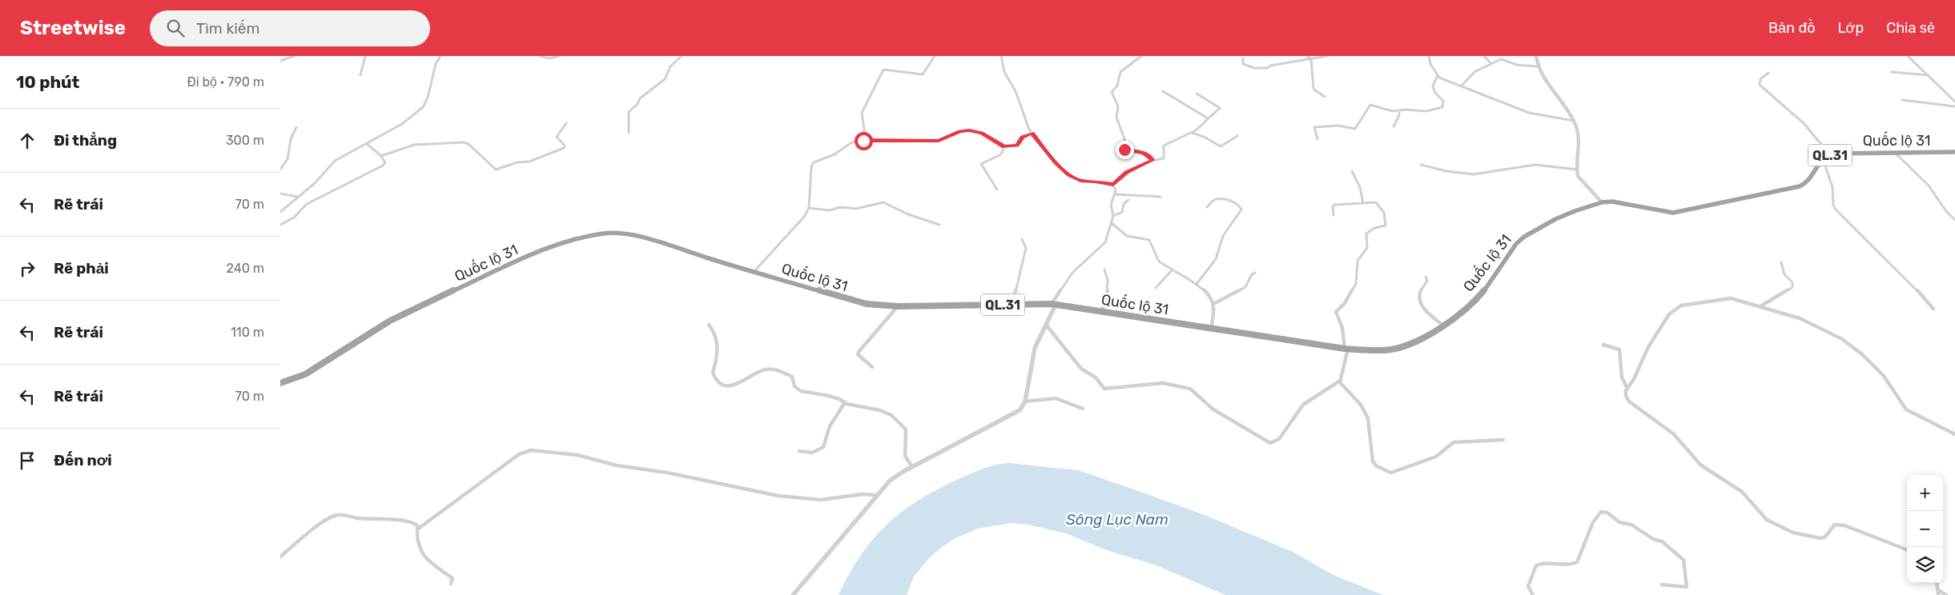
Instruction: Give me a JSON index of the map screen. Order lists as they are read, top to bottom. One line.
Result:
{"streets":{"highway":["Quốc lộ 31","QL.31"]},"water":["Sông Lục Nam"],"page":{"header":"Streetwise","search":"Tìm kiếm","nav":["Bản đồ","Lớp","Chia sẻ"],"heading":["10 phút","Đi bộ · 790 m"],"list":[["Đi thẳng","300 m"],["Rẽ trái","70 m"],["Rẽ phải","240 m"],["Rẽ trái","110 m"],["Rẽ trái","70 m"],"Đến nơi"],"map_buttons":["+","−"]}}
